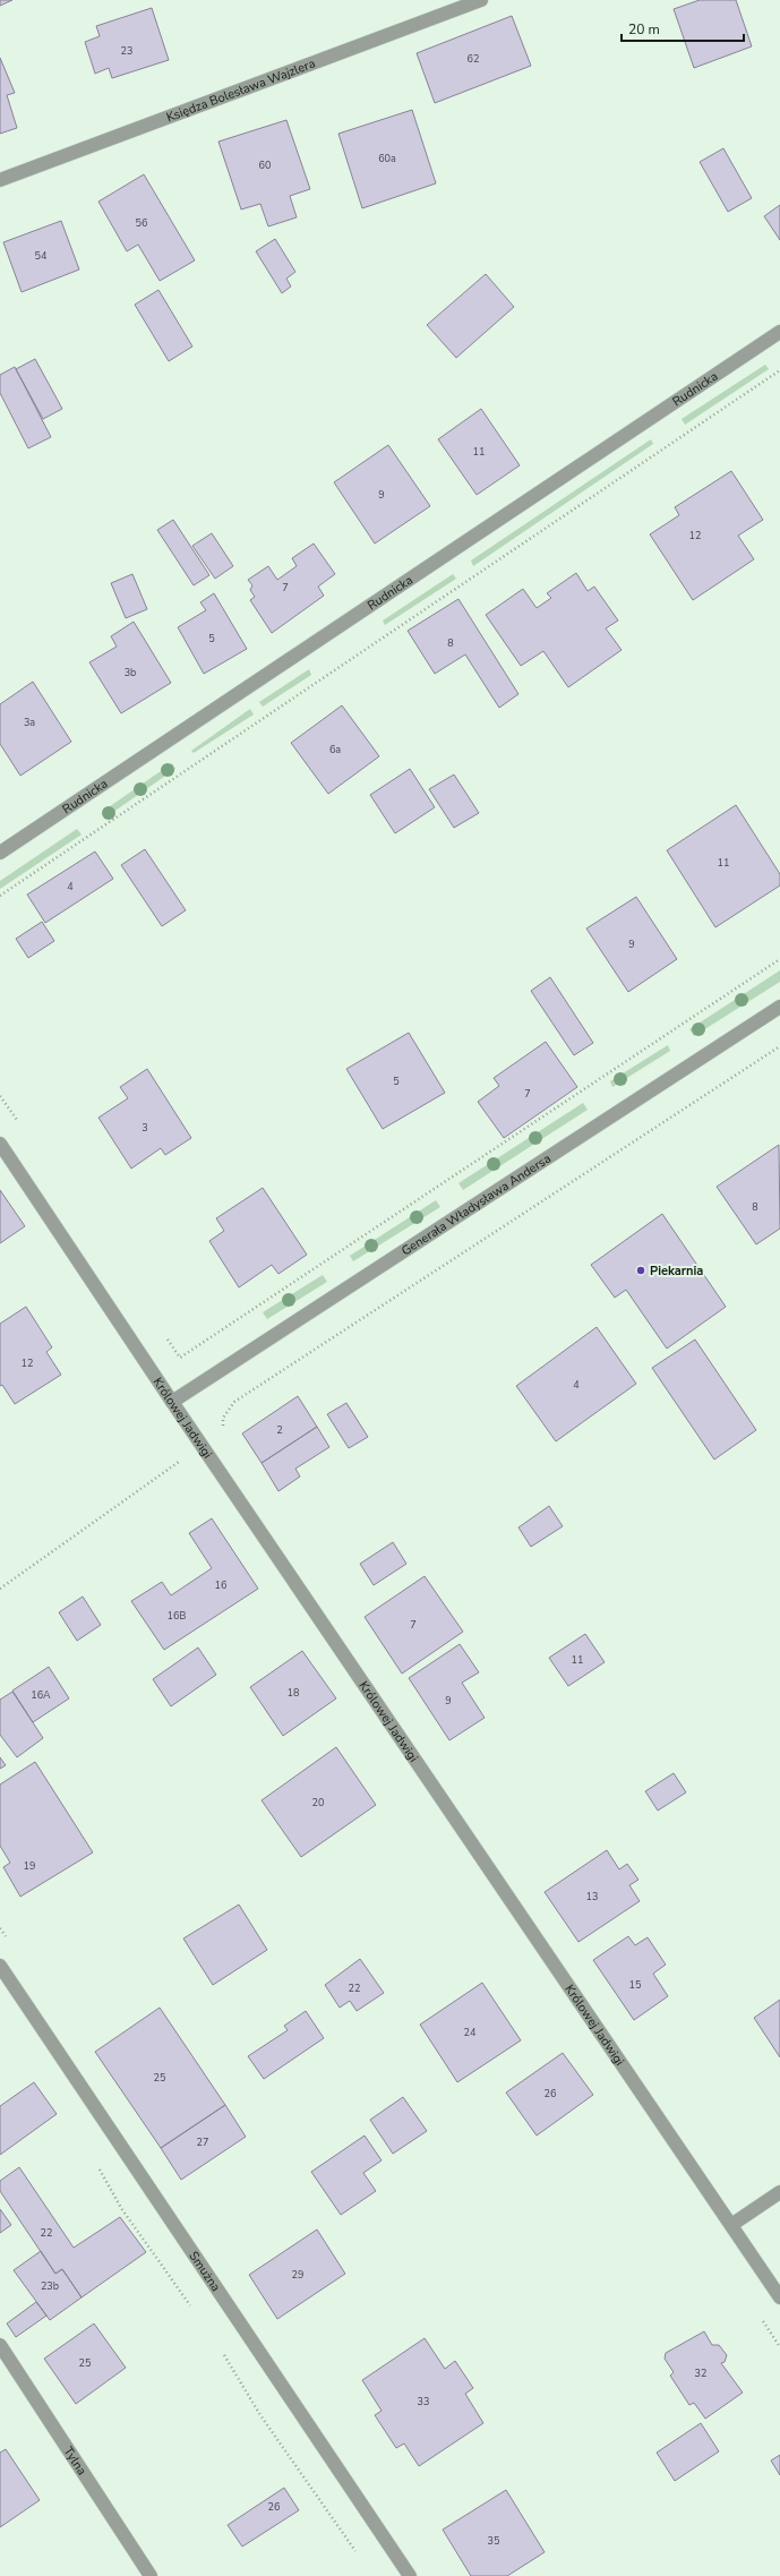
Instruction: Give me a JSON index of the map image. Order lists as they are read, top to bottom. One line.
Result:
{"streets":{"street":["Księdza Bolesława Wajzlera","Rudnicka","Generała Władysława Andersa","Królowej Jadwigi","Smużna","Tylna"]},"crossings":[["Generała Władysława Andersa","Królowej Jadwigi"]],"places":["Piekarnia"],"house_numbers":["23","62","60a","60","56","54","11","9","12","7","5","8","3b","3a","6a","11","4","9","5","7","3","8","12","4","2","16","16B","7","11","18","16A","9","20","19","13","15","22","24","25","26","27","22","29","23b","25","32","33","26","35"],"scale_bar":"20 m"}
